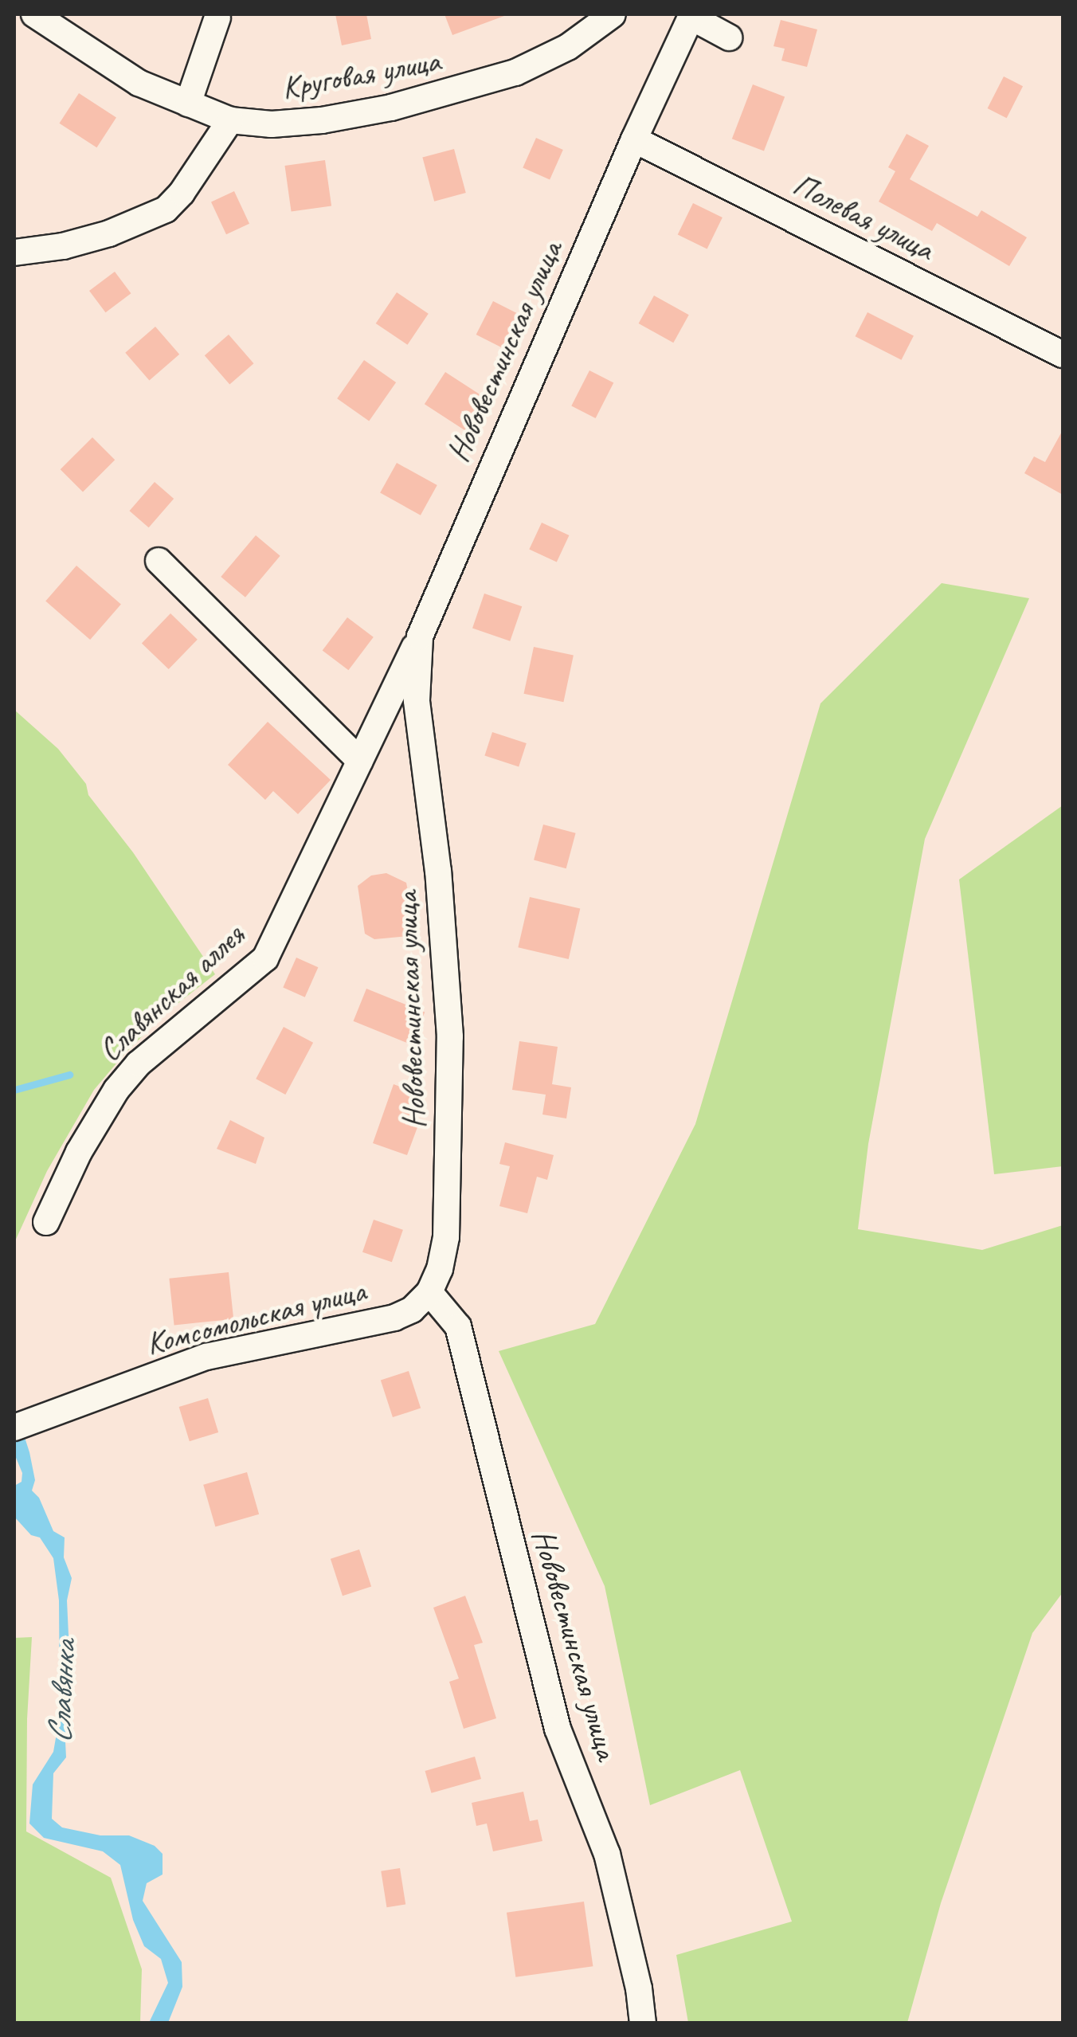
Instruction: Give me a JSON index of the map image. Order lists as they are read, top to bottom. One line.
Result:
{"streets":{"street":["Круговая улица","Полевая улица","Нововестинская улица","Славянская аллея","Комсомольская улица"]},"crossings":[["Полевая улица","Нововестинская улица"],["Нововестинская улица","Славянская аллея"],["Нововестинская улица","Комсомольская улица"]],"water":["Славянка"]}
